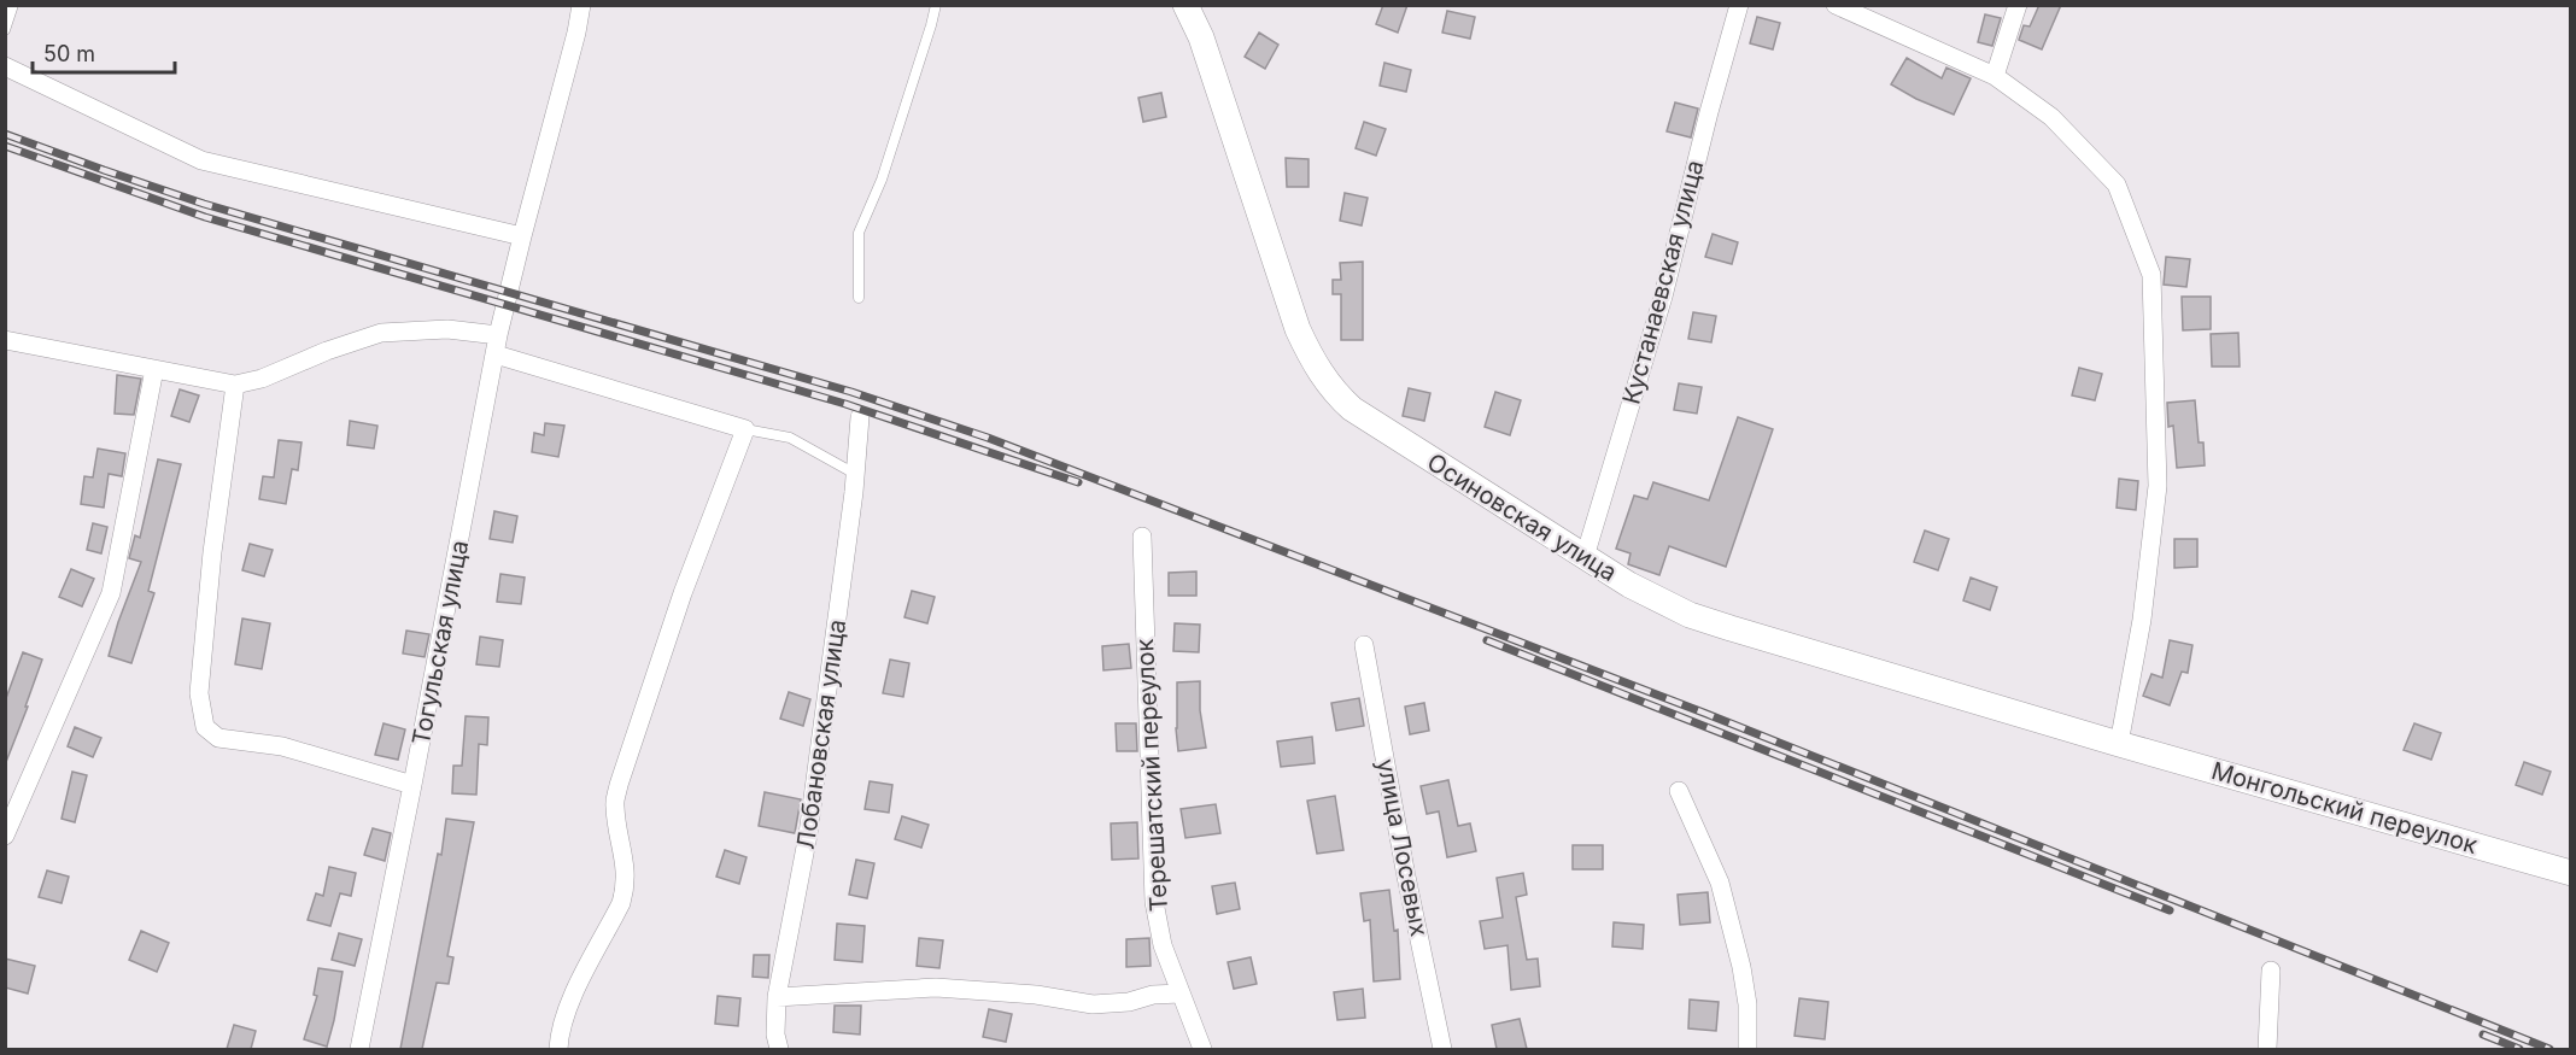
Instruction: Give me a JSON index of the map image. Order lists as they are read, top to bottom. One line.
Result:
{"streets":{"main road":["Осиновская улица","Монгольский переулок"],"street":["Кустанаевская улица","Тогульская улица","Лобановская улица","Терешатский переулок","улица Лосевых"]},"crossings":[["Кустанаевская улица","Осиновская улица"],["Осиновская улица","Монгольский переулок"]],"scale_bar":"50 m"}
